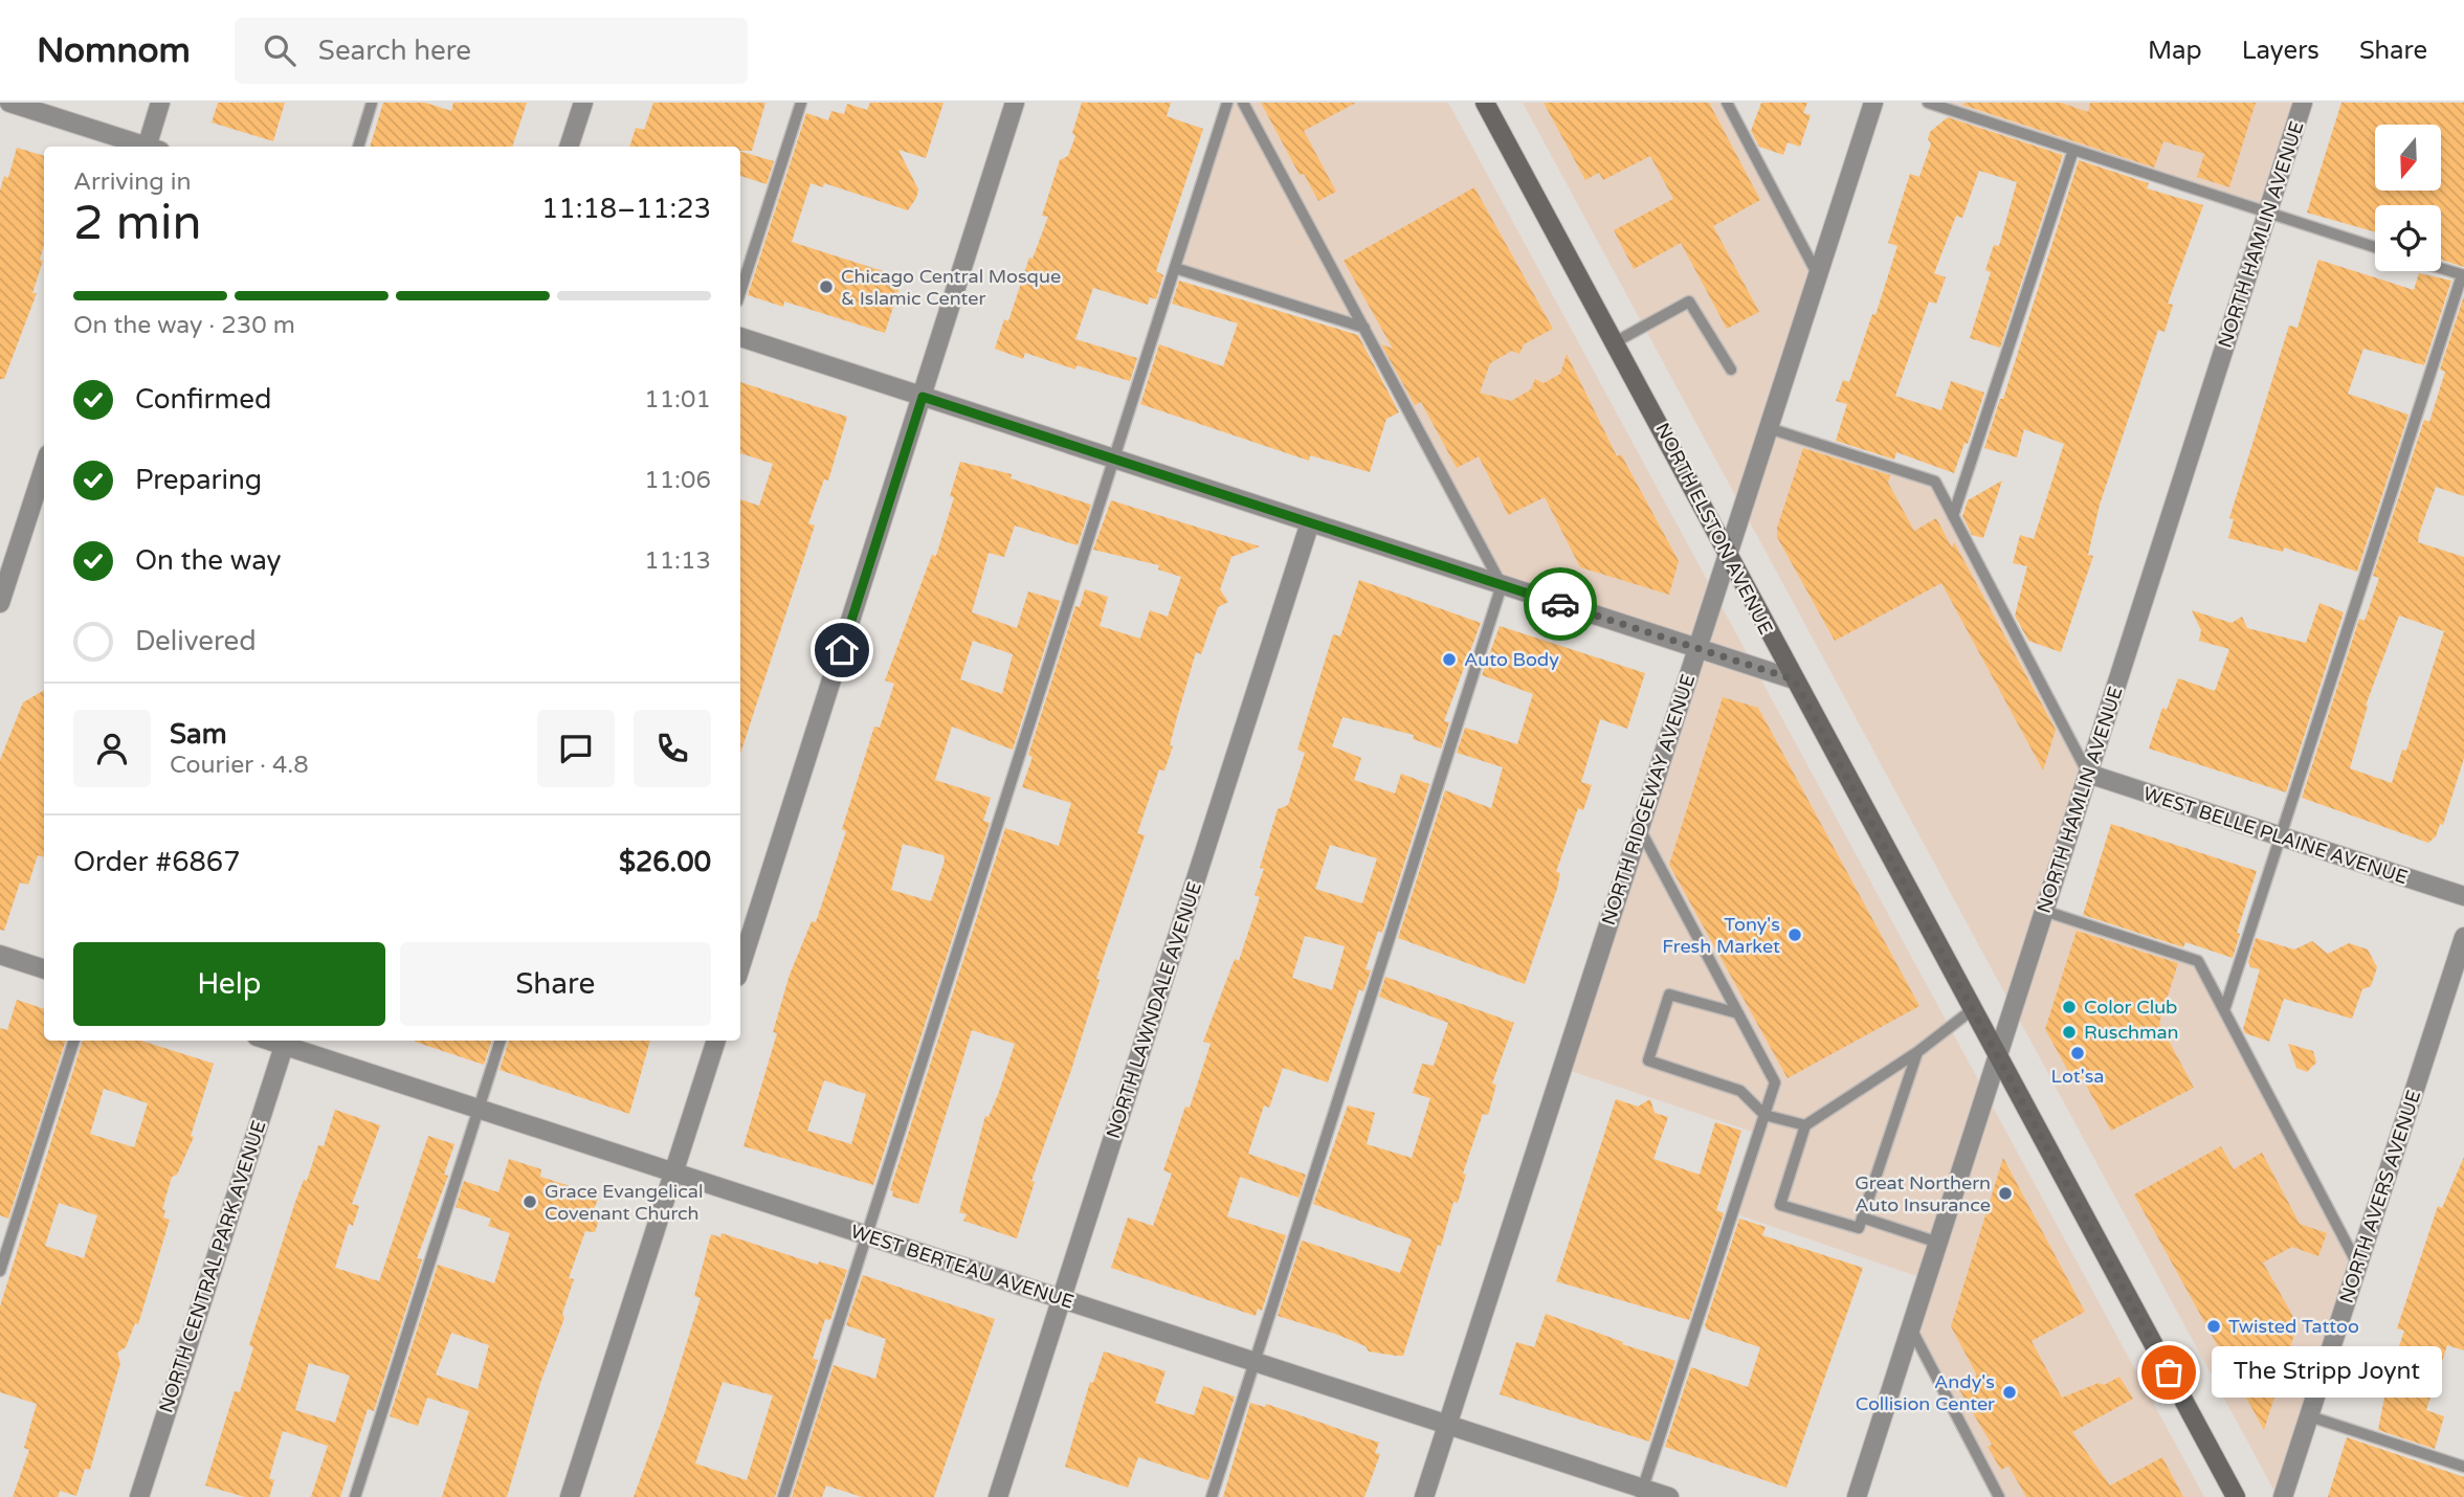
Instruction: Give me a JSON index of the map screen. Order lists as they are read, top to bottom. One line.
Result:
{"streets":{"main road":["NORTH ELSTON AVENUE"],"street":["NORTH HAMLIN AVENUE","NORTH RIDGEWAY AVENUE","WEST BELLE PLAINE AVENUE","NORTH LAWNDALE AVENUE","NORTH AVERS AVENUE","NORTH CENTRAL PARK AVENUE","WEST BERTEAU AVENUE"]},"crossings":[["NORTH HAMLIN AVENUE","NORTH ELSTON AVENUE"],["NORTH HAMLIN AVENUE","WEST BELLE PLAINE AVENUE"],["NORTH ELSTON AVENUE","NORTH RIDGEWAY AVENUE"],["NORTH RIDGEWAY AVENUE","WEST BERTEAU AVENUE"],["NORTH LAWNDALE AVENUE","WEST BERTEAU AVENUE"],["NORTH CENTRAL PARK AVENUE","WEST BERTEAU AVENUE"]],"places":["Chicago Central Mosque & Islamic Center","Auto Body","Tony's Fresh Market","Color Club","Ruschman","Lot'sa","Great Northern Auto Insurance","Grace Evangelical Covenant Church","Twisted Tattoo","The Stripp Joynt","Andy's Collision Center"],"north":"bottom","page":{"header":"Nomnom","search":"Search here","nav":["Map","Layers","Share"],"heading":["2 min","Arriving in","11:18–11:23"],"panel":["Sam","Courier · 4.8","Order #6867","$26.00"],"bar":"On the way · 230 m","list":[["Confirmed","11:01"],["Preparing","11:06"],["On the way","11:13"],"Delivered"],"buttons":["Help","Share"],"bubble":"The Stripp Joynt"}}
